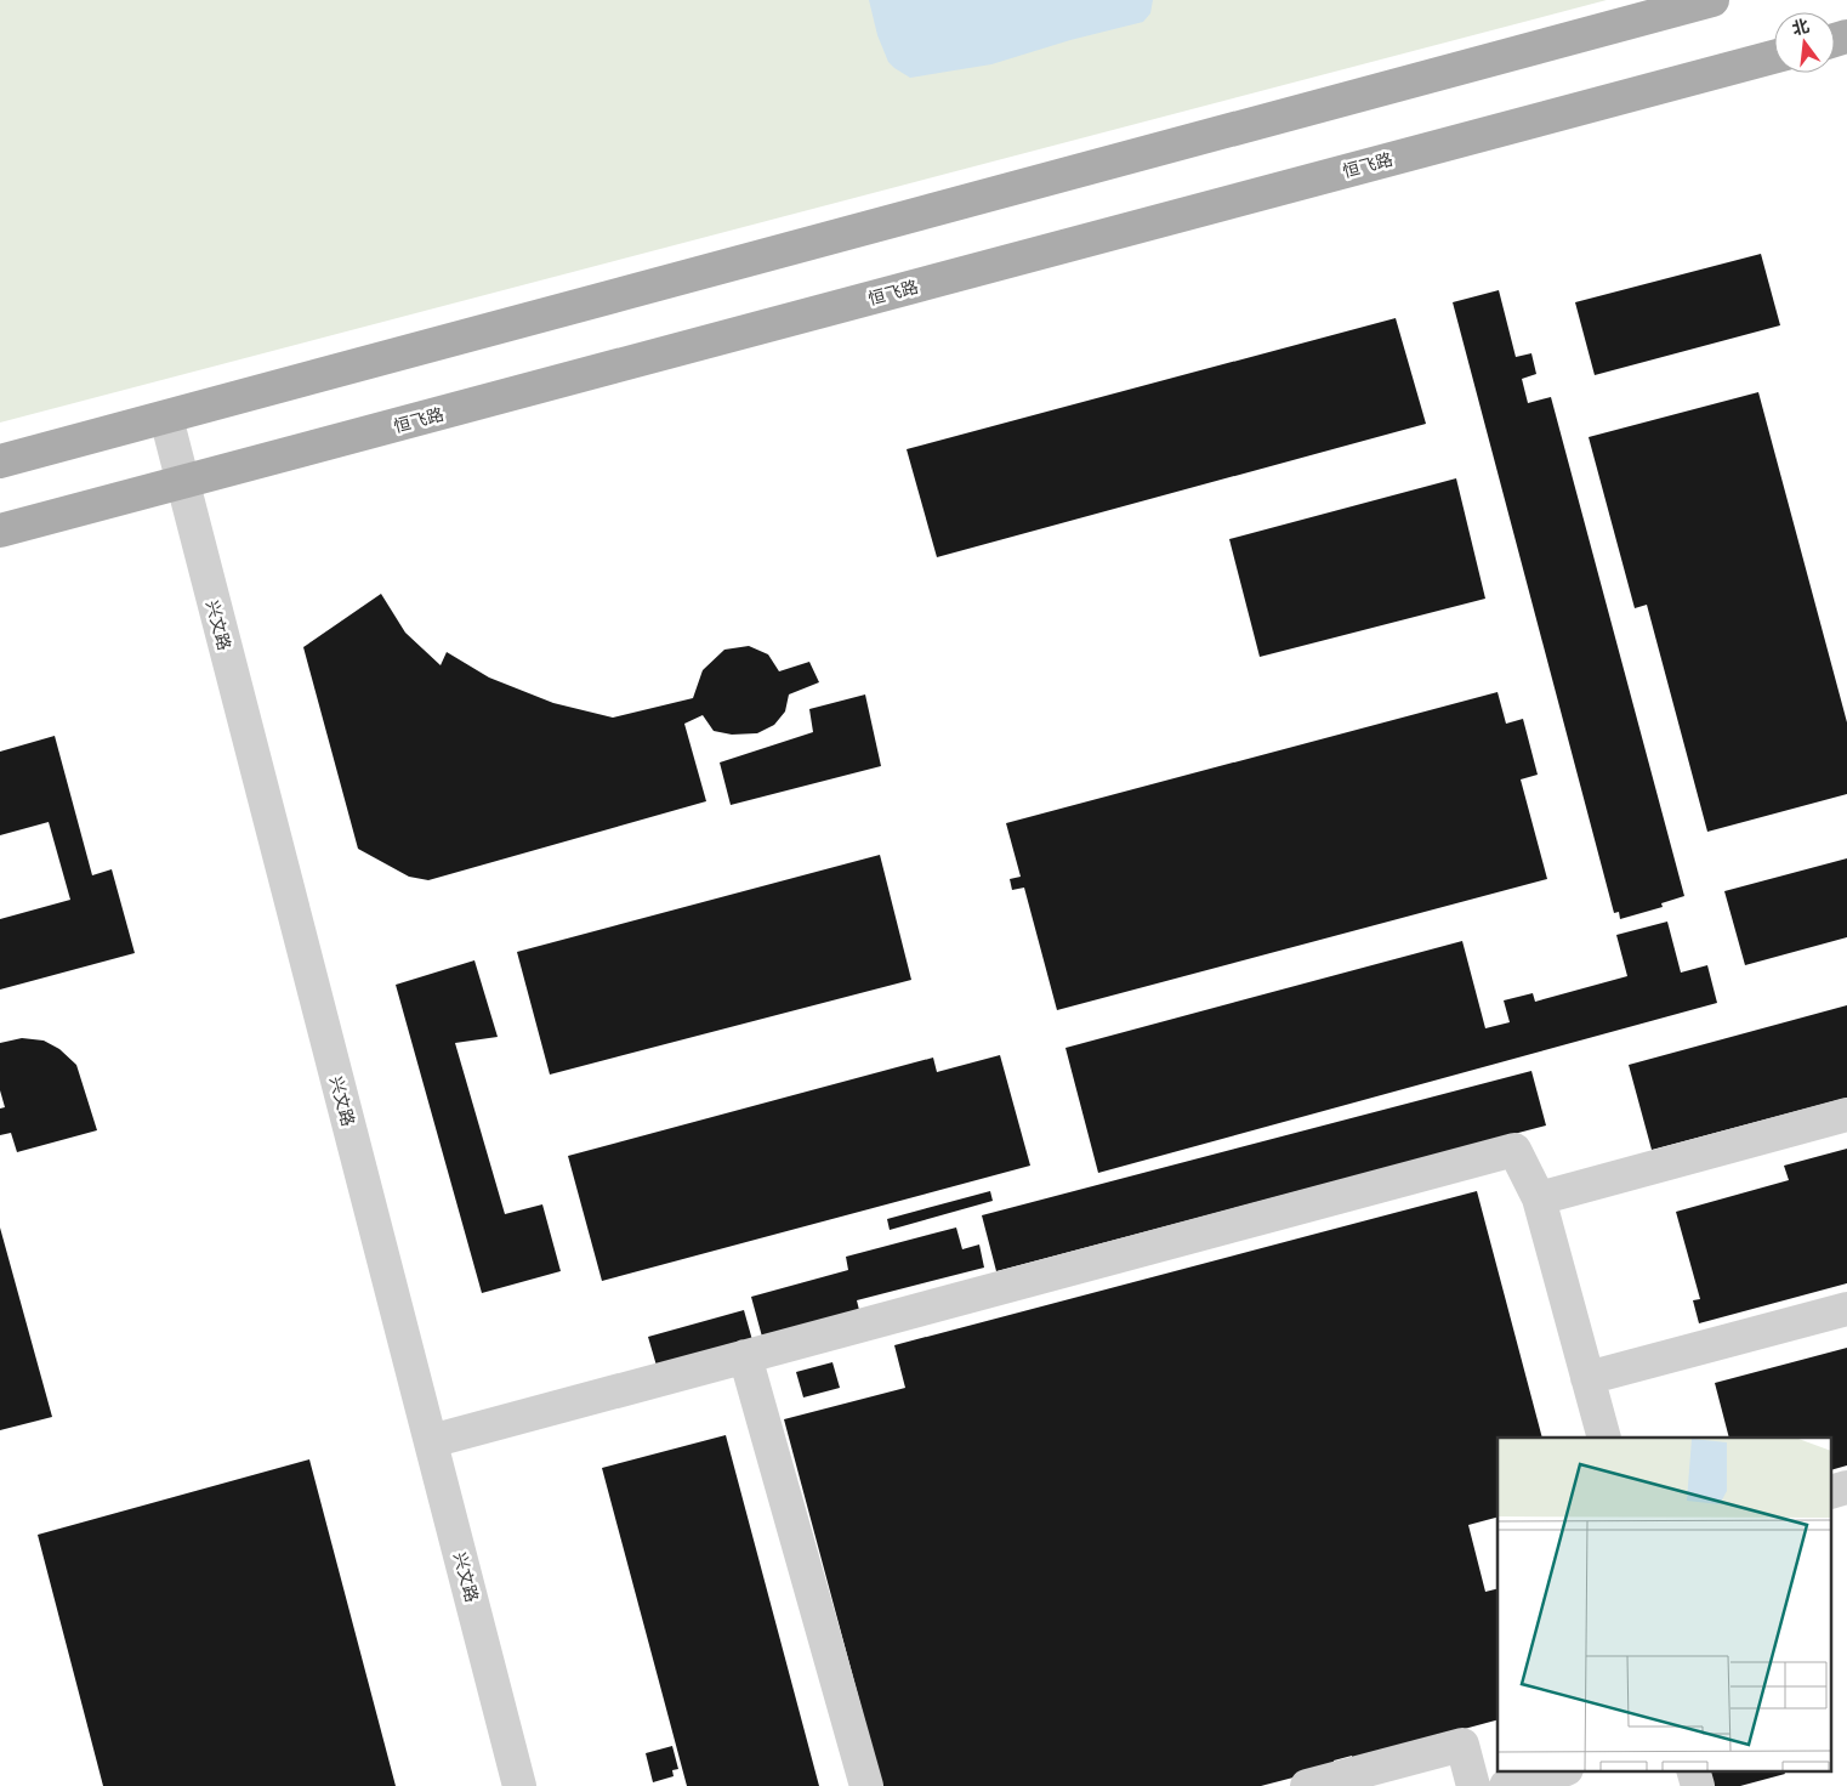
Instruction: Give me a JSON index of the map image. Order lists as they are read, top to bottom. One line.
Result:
{"streets":{"main road":["恒飞路"],"street":["兴文路"]},"crossings":[["恒飞路","兴文路"]],"north":"top"}
